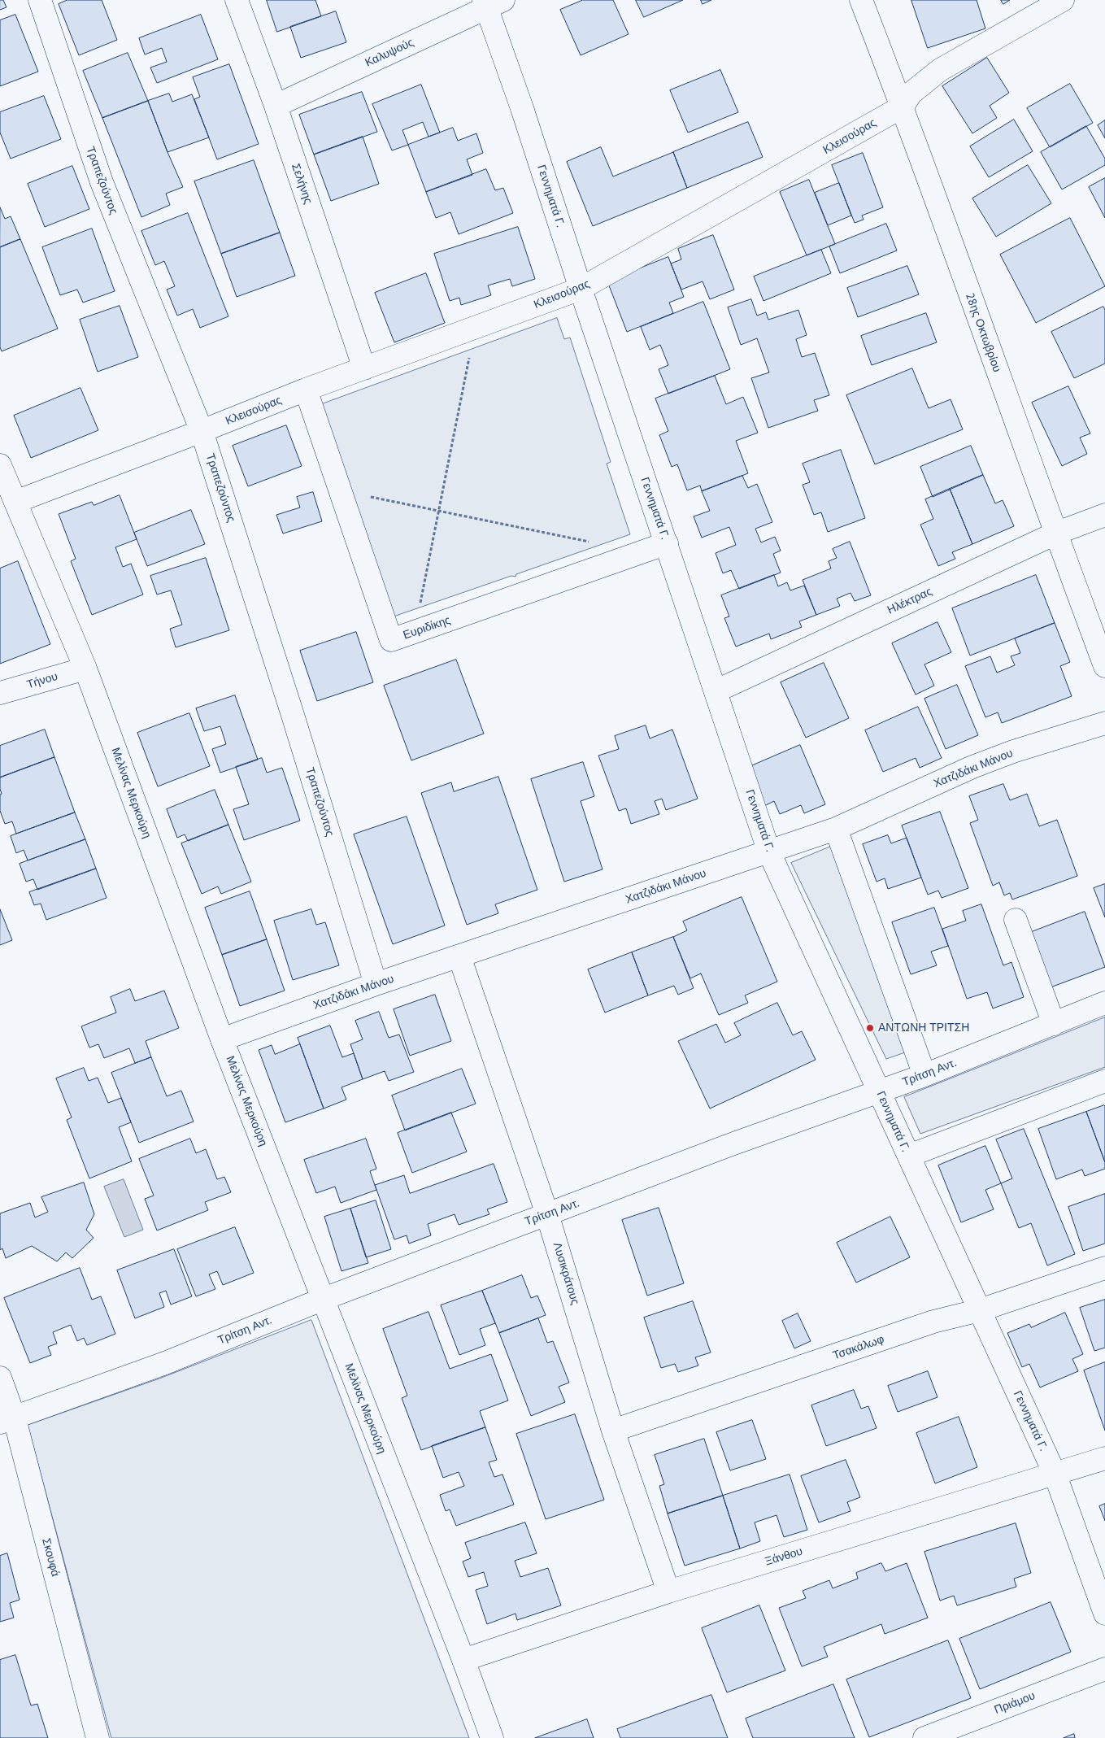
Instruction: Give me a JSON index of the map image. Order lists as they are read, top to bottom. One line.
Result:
{"streets":{"street":["Καλυψούς","Κλεισούρας","Τραπεζούντος","Σελήνης","Γεννηματά Γ.","28ης Οκτωβρίου","Ηλέκτρας","Ευριδίκης","Τήνου","Χατζιδάκι Μάνου","Μελίνας Μερκούρη","Τρίτση Αντ.","Λυσικράτους","Τσακάλωφ","Ξάνθου","Σκουφά","Πριάμου"]},"crossings":[["Καλυψούς","Σελήνης"],["Καλυψούς","Γεννηματά Γ."],["Κλεισούρας","Τραπεζούντος"],["Κλεισούρας","Σελήνης"],["Κλεισούρας","Γεννηματά Γ."],["Κλεισούρας","28ης Οκτωβρίου"],["Κλεισούρας","Ευριδίκης"],["Κλεισούρας","Μελίνας Μερκούρη"],["Τραπεζούντος","Χατζιδάκι Μάνου"],["Γεννηματά Γ.","Ηλέκτρας"],["Γεννηματά Γ.","Ευριδίκης"],["Γεννηματά Γ.","Χατζιδάκι Μάνου"],["Γεννηματά Γ.","Τρίτση Αντ."],["Γεννηματά Γ.","Τσακάλωφ"],["Γεννηματά Γ.","Ξάνθου"],["28ης Οκτωβρίου","Ηλέκτρας"],["Τήνου","Μελίνας Μερκούρη"],["Χατζιδάκι Μάνου","Μελίνας Μερκούρη"],["Χατζιδάκι Μάνου","Λυσικράτους"],["Μελίνας Μερκούρη","Τρίτση Αντ."],["Μελίνας Μερκούρη","Ξάνθου"],["Τρίτση Αντ.","Λυσικράτους"],["Τρίτση Αντ.","Σκουφά"],["Λυσικράτους","Τσακάλωφ"],["Λυσικράτους","Ξάνθου"]],"places":["ΑΝΤΩΝΗ ΤΡΙΤΣΗ"]}
